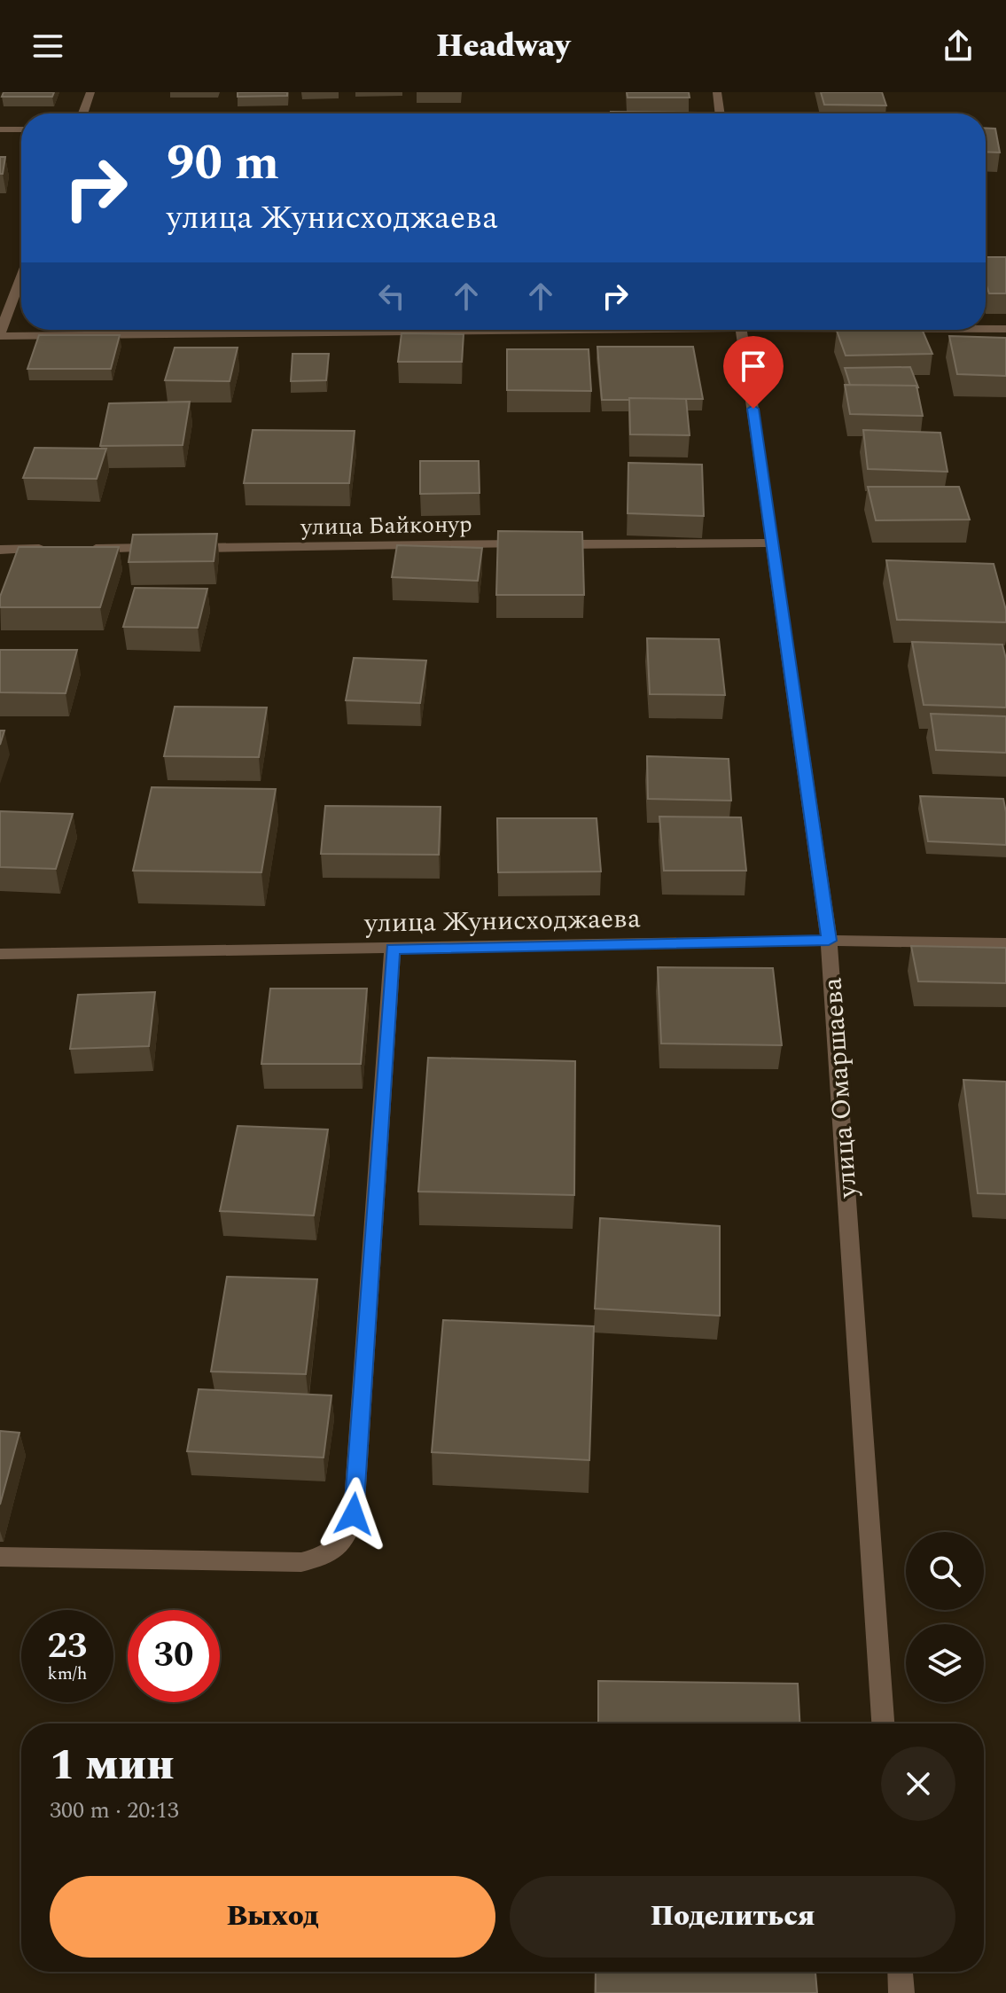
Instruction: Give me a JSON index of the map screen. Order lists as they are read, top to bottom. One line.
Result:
{"streets":{"street":["улица Байконур","улица Жунисходжаева","улица Омаршаева"]},"crossings":[["улица Байконур","улица Омаршаева"],["улица Жунисходжаева","улица Омаршаева"]],"page":{"header":"Headway","turn":["90 m","улица Жунисходжаева"],"speed":"23 km/h","limit":"30","heading":["1 мин","300 m · 20:13"],"buttons":["Выход","Поделиться"]}}
